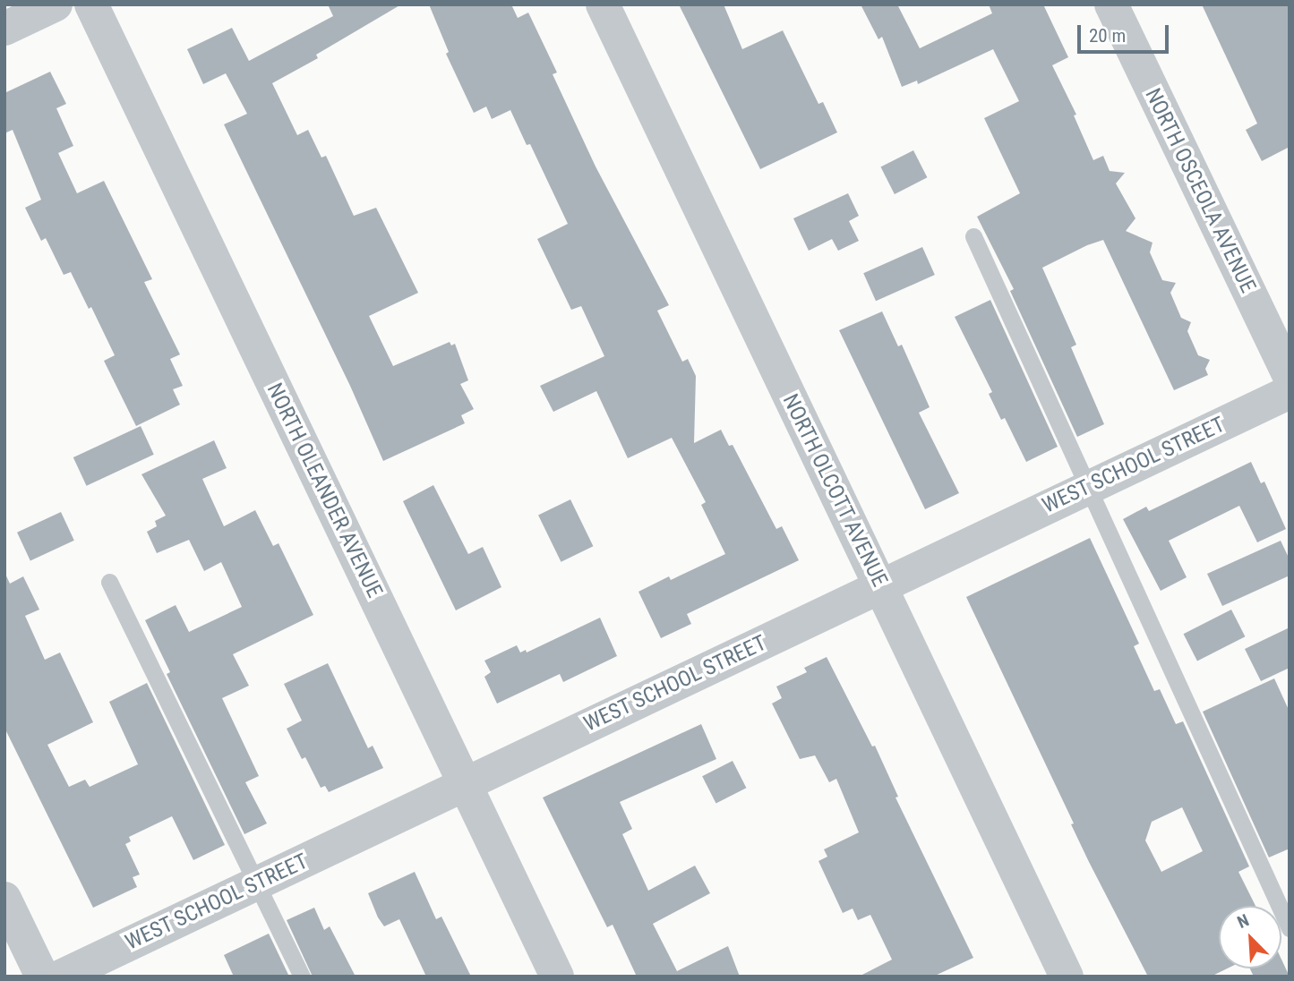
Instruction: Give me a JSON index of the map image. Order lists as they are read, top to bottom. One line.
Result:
{"streets":{"street":["NORTH OSCEOLA AVENUE","WEST SCHOOL STREET","NORTH OLEANDER AVENUE","NORTH OLCOTT AVENUE"]},"crossings":[["WEST SCHOOL STREET","NORTH OLEANDER AVENUE"],["WEST SCHOOL STREET","NORTH OLCOTT AVENUE"]],"scale_bar":"20 m","north":"top left"}
